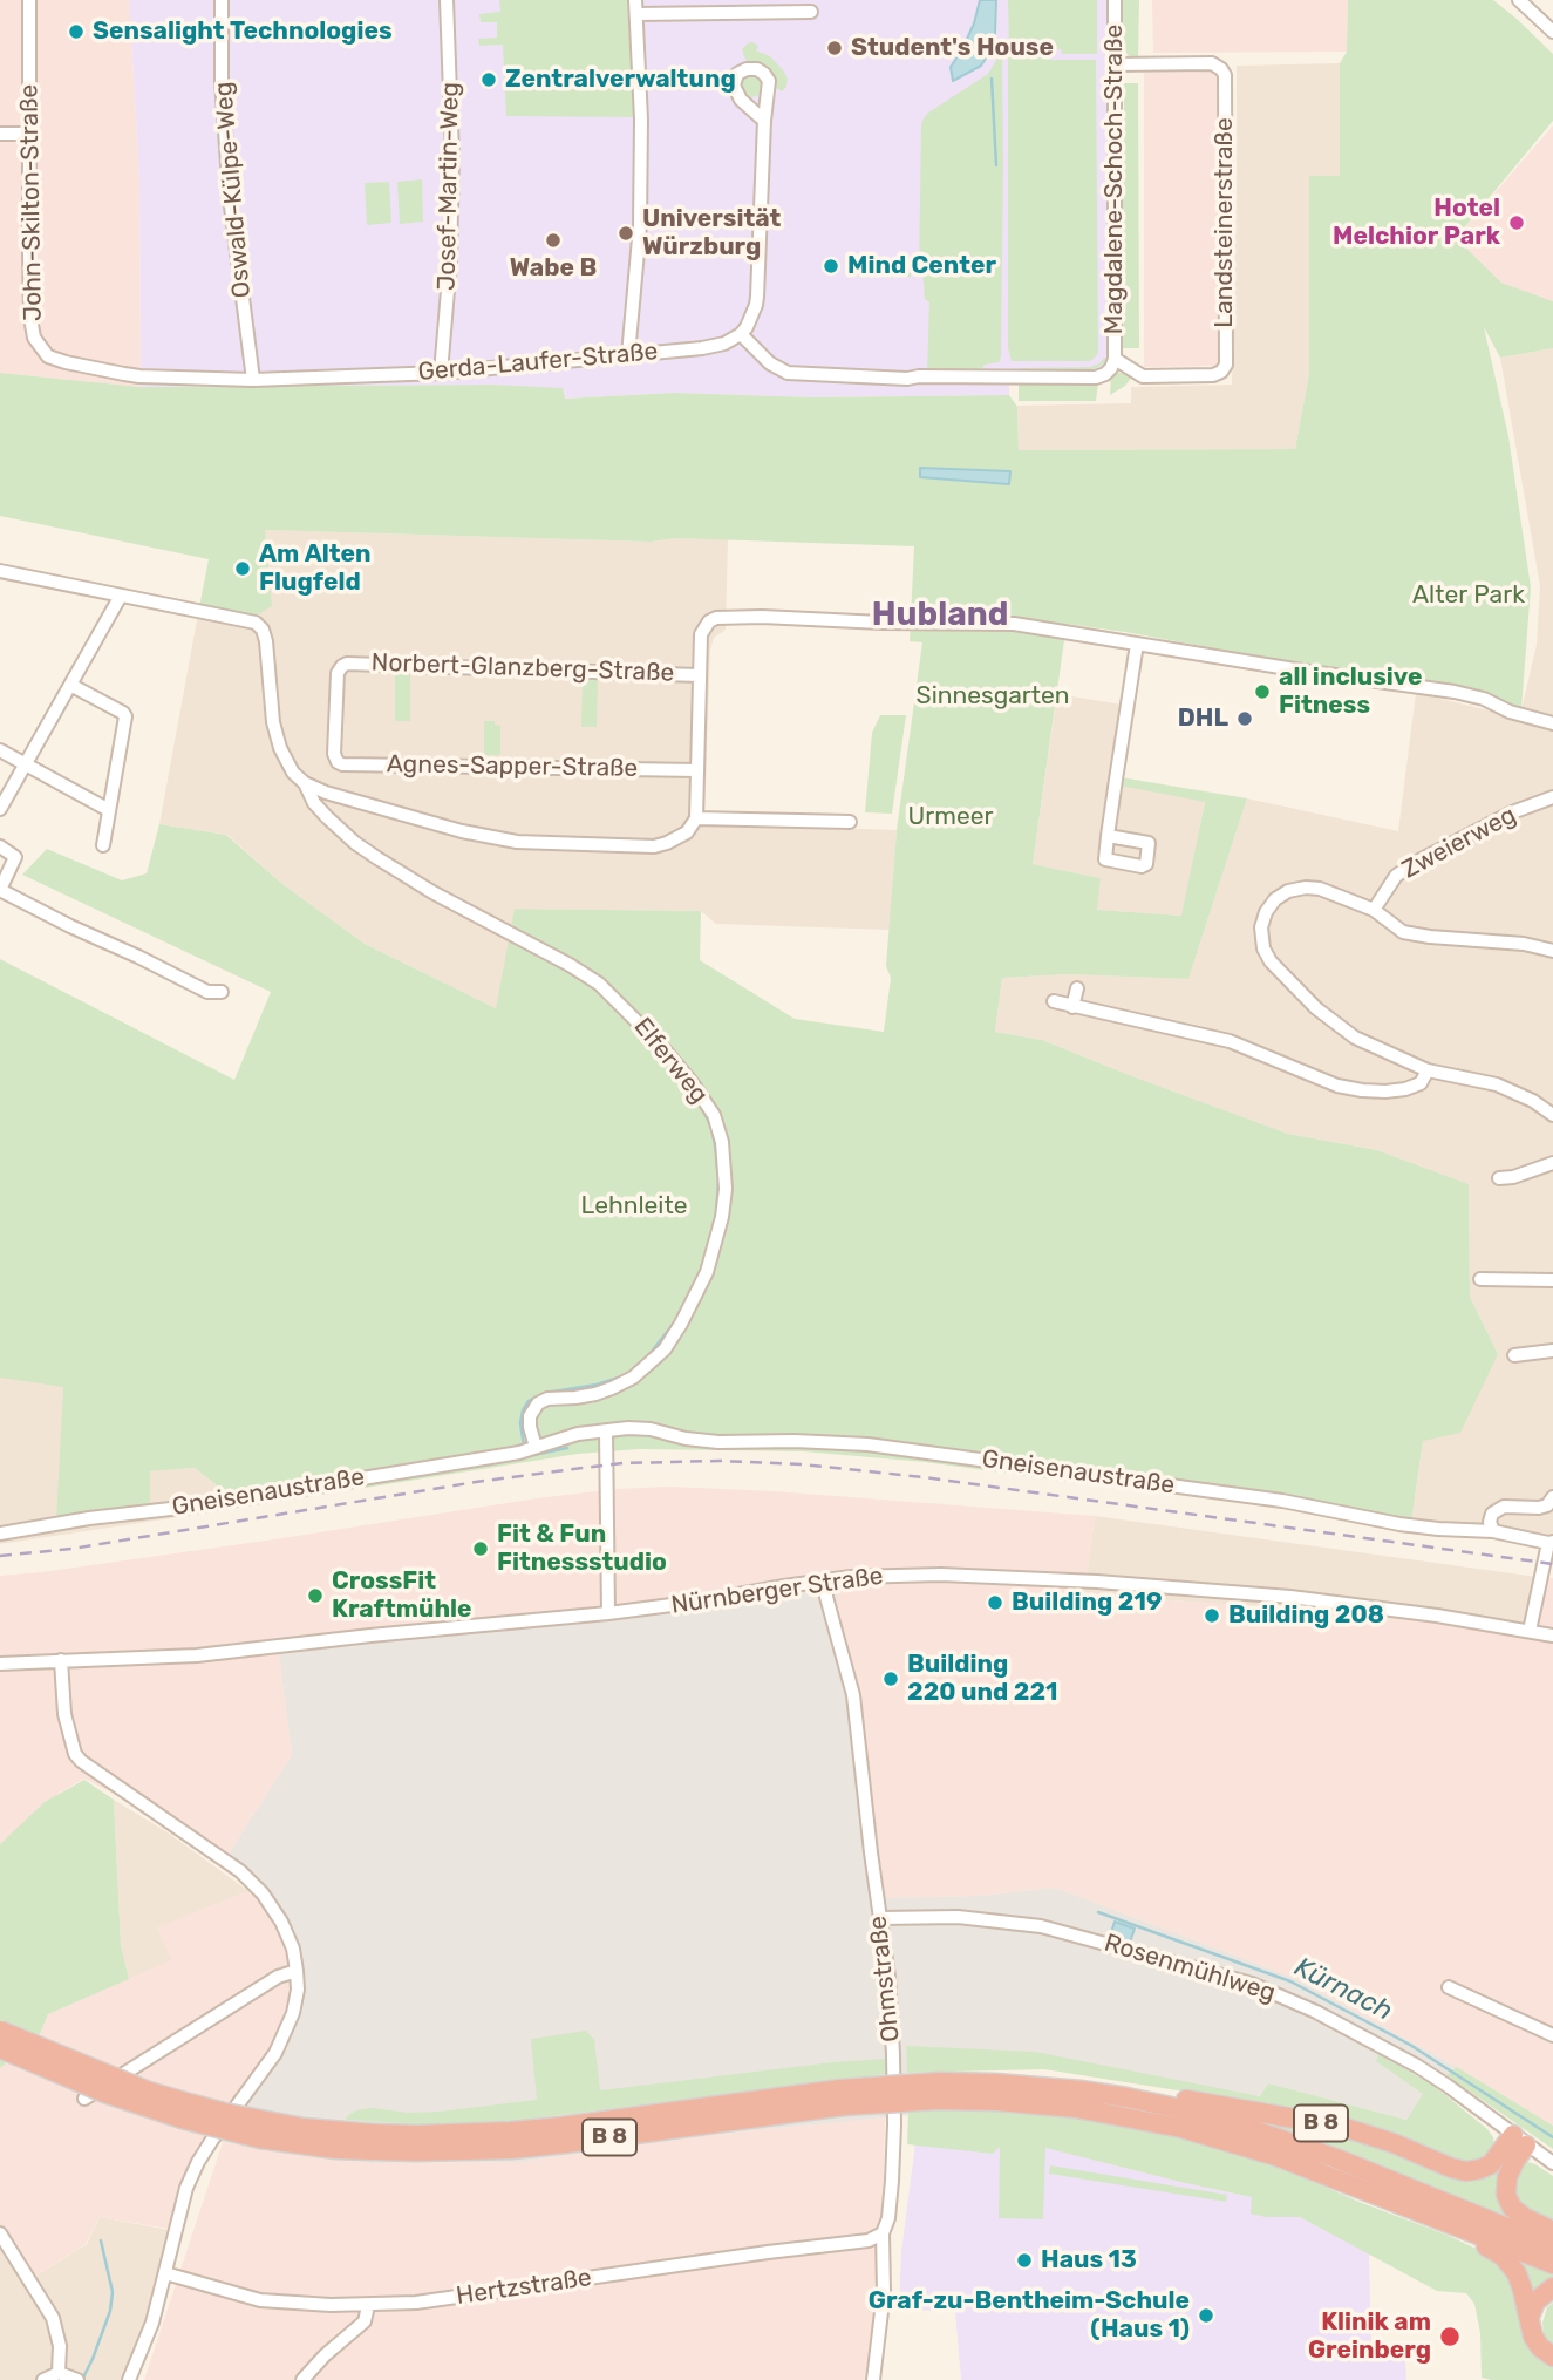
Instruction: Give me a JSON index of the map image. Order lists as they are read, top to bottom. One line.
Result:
{"streets":{"highway":["B 8"],"street":["Magdalene-Schoch-Straße","Josef-Martin-Weg","Oswald-Külpe-Weg","John-Skilton-Straße","Landsteinerstraße","Gerda-Laufer-Straße","Norbert-Glanzberg-Straße","Agnes-Sapper-Straße","Zweierweg","Elferweg","Gneisenaustraße","Nürnberger Straße","Rosenmühlweg","Ohmstraße","Hertzstraße"]},"crossings":[["Magdalene-Schoch-Straße","Landsteinerstraße"],["Josef-Martin-Weg","Gerda-Laufer-Straße"],["Oswald-Külpe-Weg","Gerda-Laufer-Straße"],["John-Skilton-Straße","Gerda-Laufer-Straße"],["Norbert-Glanzberg-Straße","Agnes-Sapper-Straße"],["Elferweg","Gneisenaustraße"],["Gneisenaustraße","Nürnberger Straße"],["Nürnberger Straße","Ohmstraße"],["Rosenmühlweg","Ohmstraße"],["Rosenmühlweg","B 8"],["Ohmstraße","Hertzstraße"]],"districts":["Hubland"],"water":["Kürnach"],"parks":["Alter Park","Sinnesgarten","Urmeer","Lehnleite"],"places":["Sensalight Technologies","Student's House","Zentralverwaltung","Hotel Melchior Park","Universität Würzburg","Wabe B","Mind Center","Am Alten Flugfeld","all inclusive Fitness","DHL","Fit & Fun Fitnessstudio","CrossFit Kraftmühle","Building 219","Building 208","Building 220 und 221","Haus 13","Graf-zu-Bentheim-Schule (Haus 1)","Klinik am Greinberg"]}
